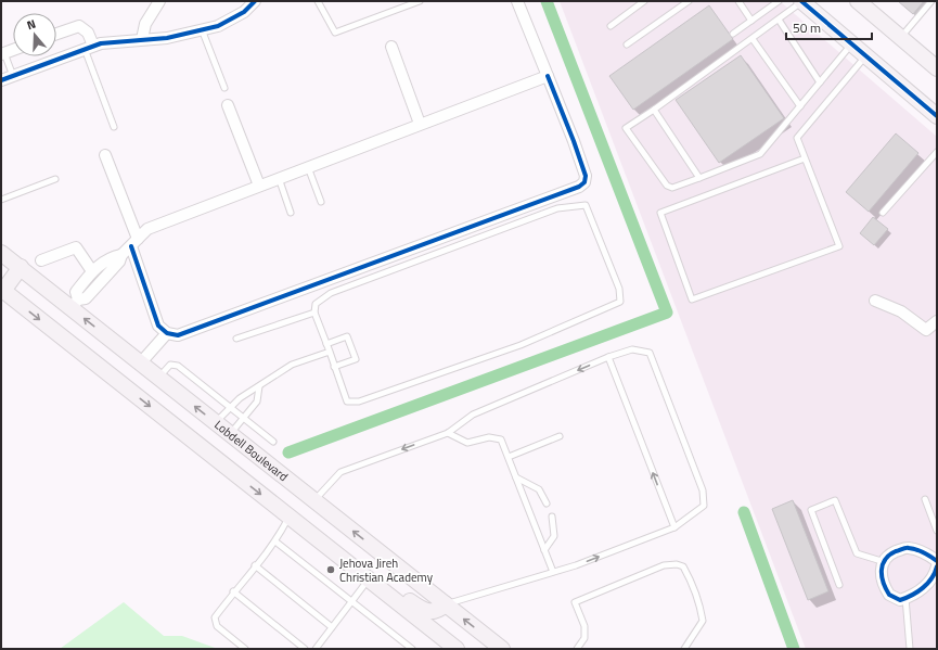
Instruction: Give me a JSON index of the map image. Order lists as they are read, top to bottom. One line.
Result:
{"streets":{"main road":["Lobdell Boulevard"]},"places":["Jehova Jireh Christian Academy"],"scale_bar":"50 m","north":"top"}
